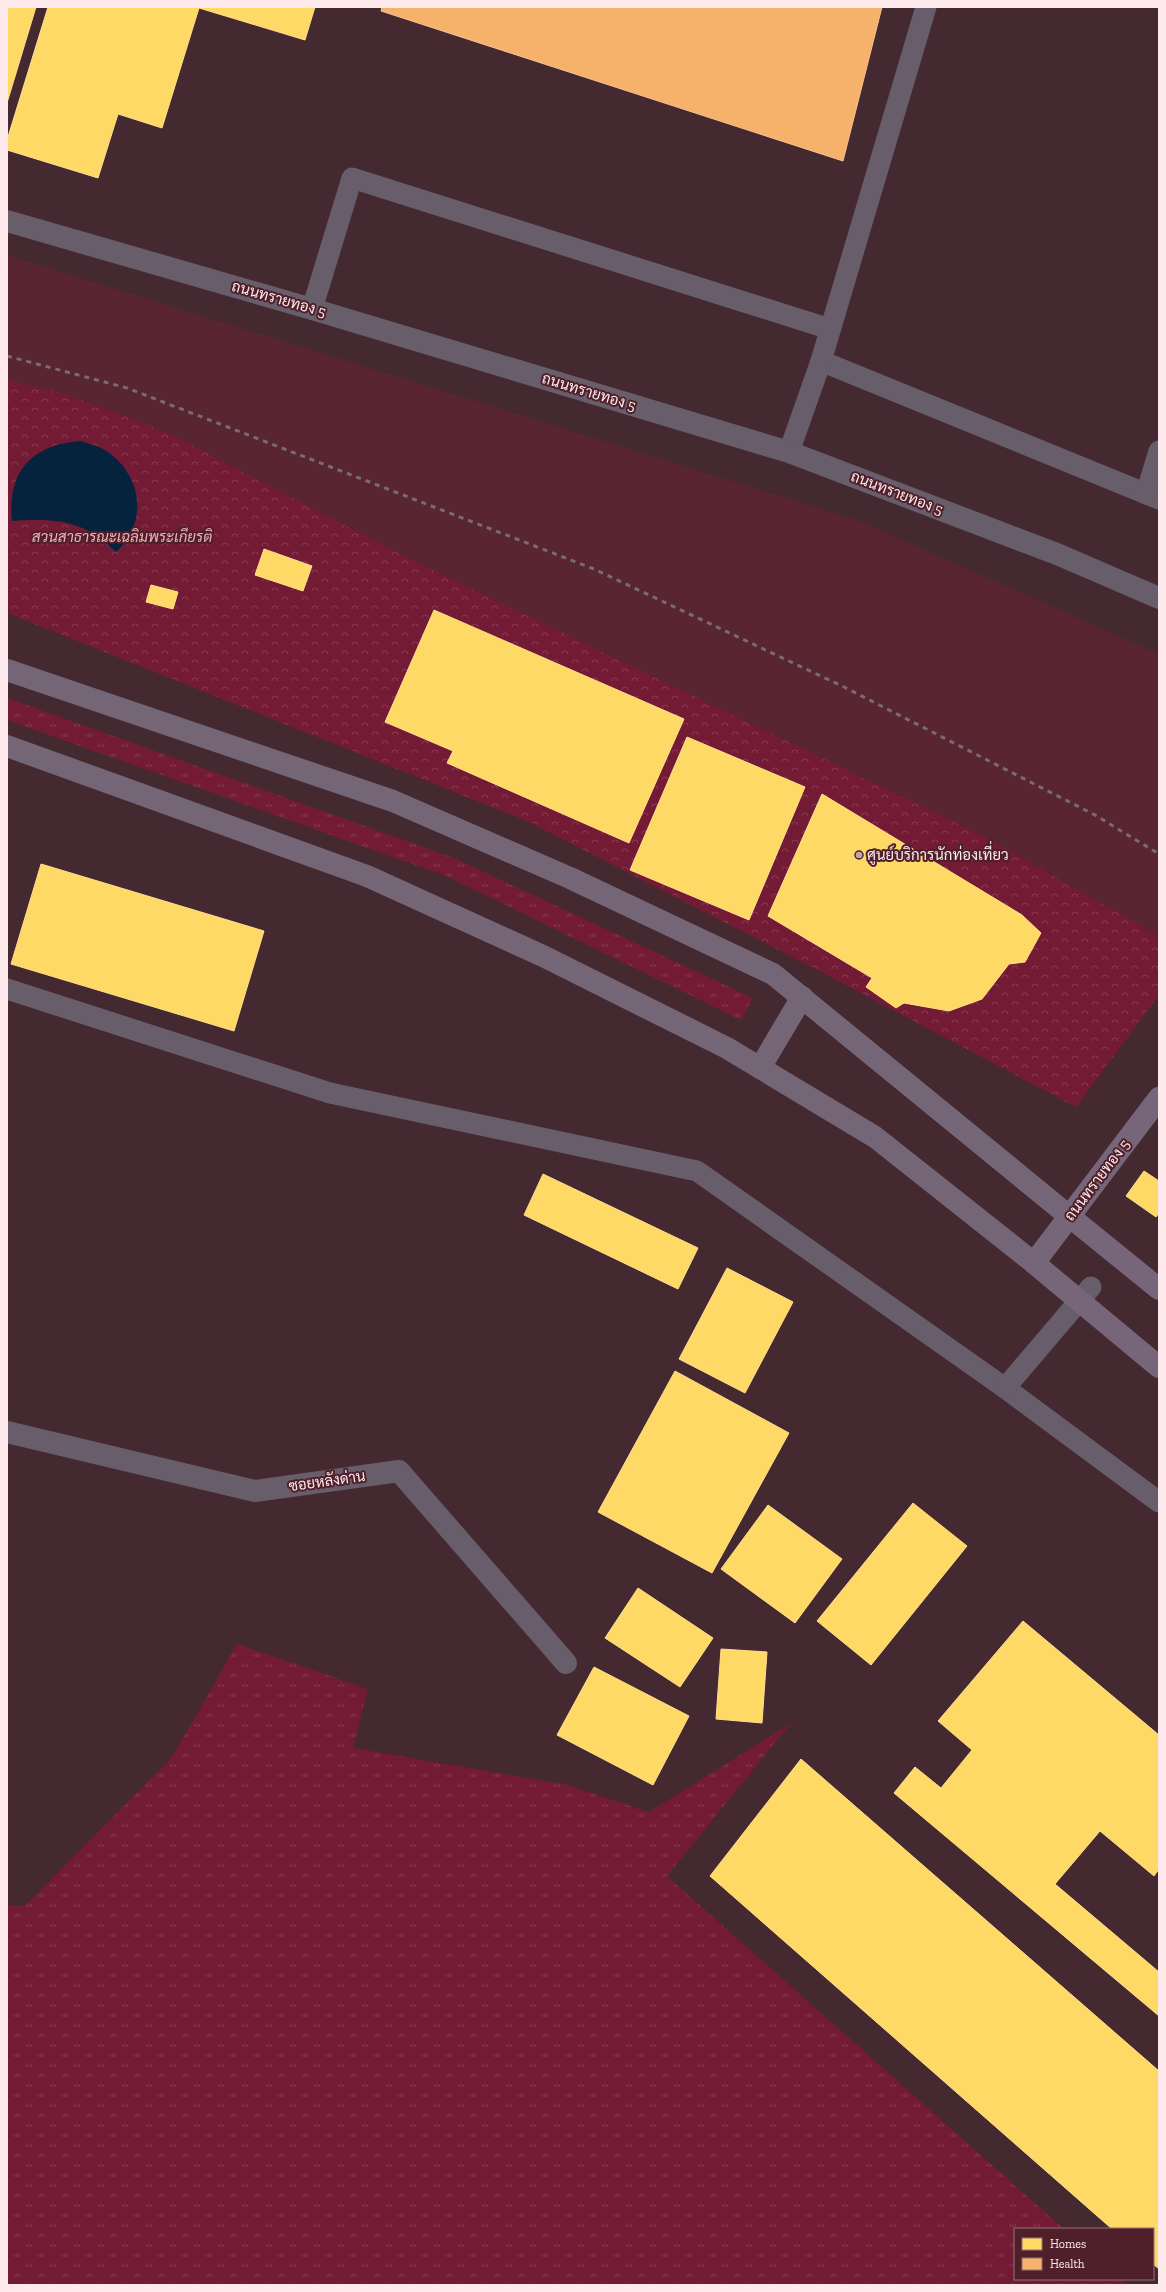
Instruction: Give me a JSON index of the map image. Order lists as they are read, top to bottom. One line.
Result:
{"streets":{"highway":["ถนนทรายทอง 5"],"street":["ซอยหลังด่าน"]},"parks":["สวนสาธารณะเฉลิมพระเกียรติ"],"places":["ศูนย์บริการนักท่องเที่ยว"],"legend":["Homes","Health"]}
